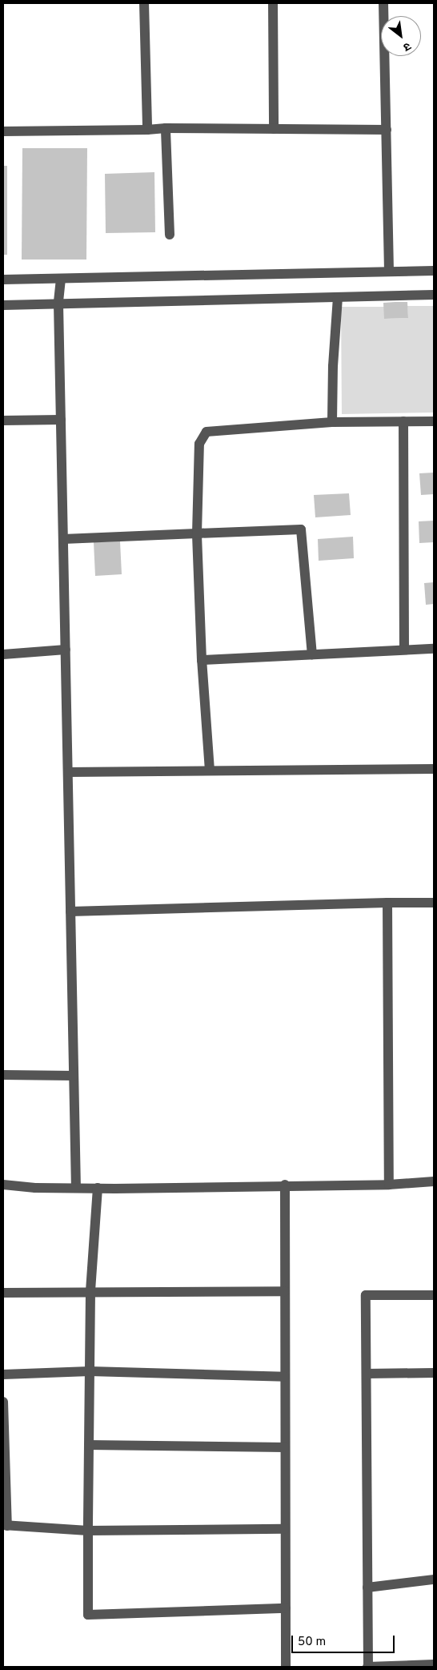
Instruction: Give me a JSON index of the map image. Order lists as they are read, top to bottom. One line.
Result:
{"scale_bar":"50 m","north":"bottom right"}
